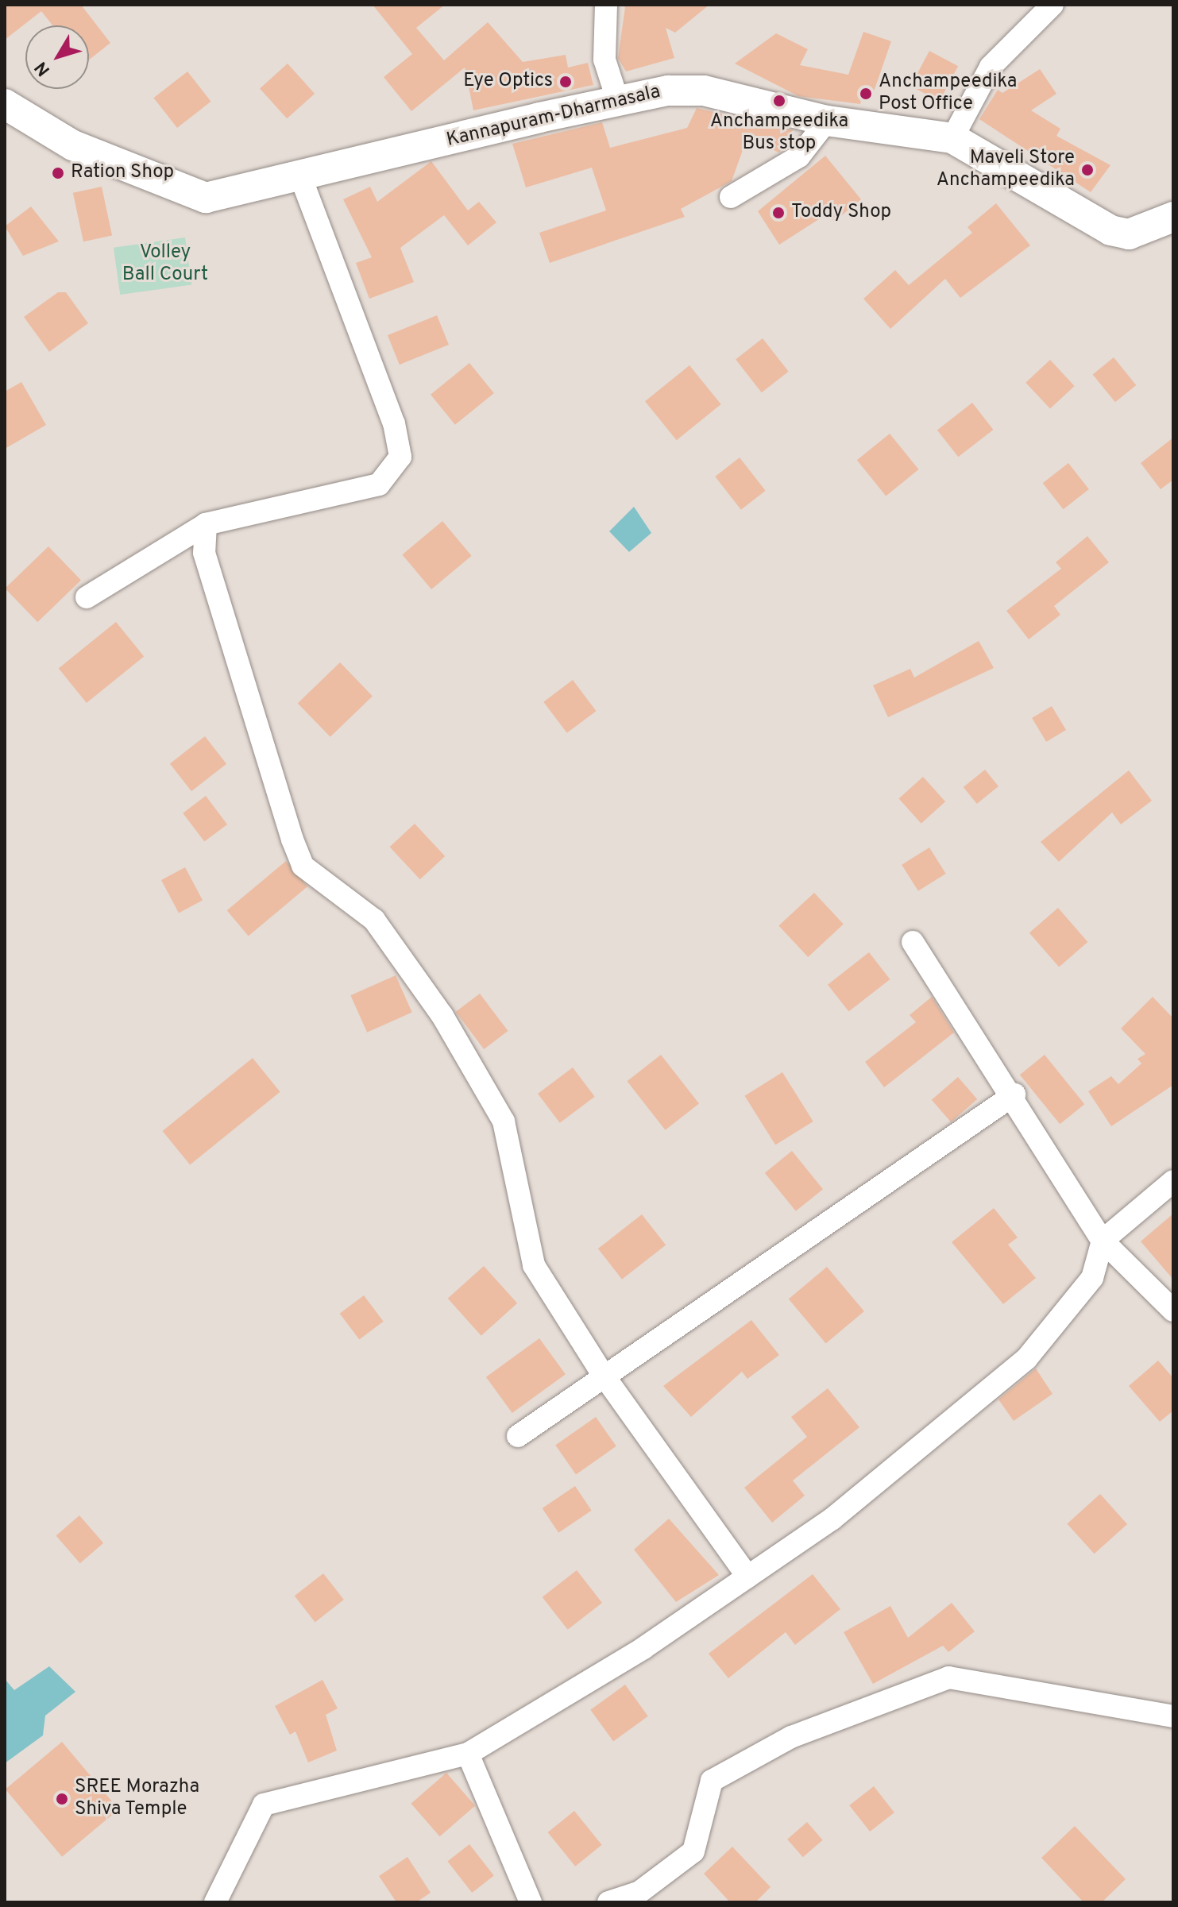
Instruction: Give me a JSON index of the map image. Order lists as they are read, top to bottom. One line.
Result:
{"streets":{"main road":["Kannapuram-Dharmasala"]},"parks":["Volley Ball Court"],"places":["Eye Optics","Anchampeedika Post Office","Anchampeedika Bus stop","Maveli Store Anchampeedika","Ration Shop","Toddy Shop","SREE Morazha Shiva Temple"],"north":"bottom left"}
